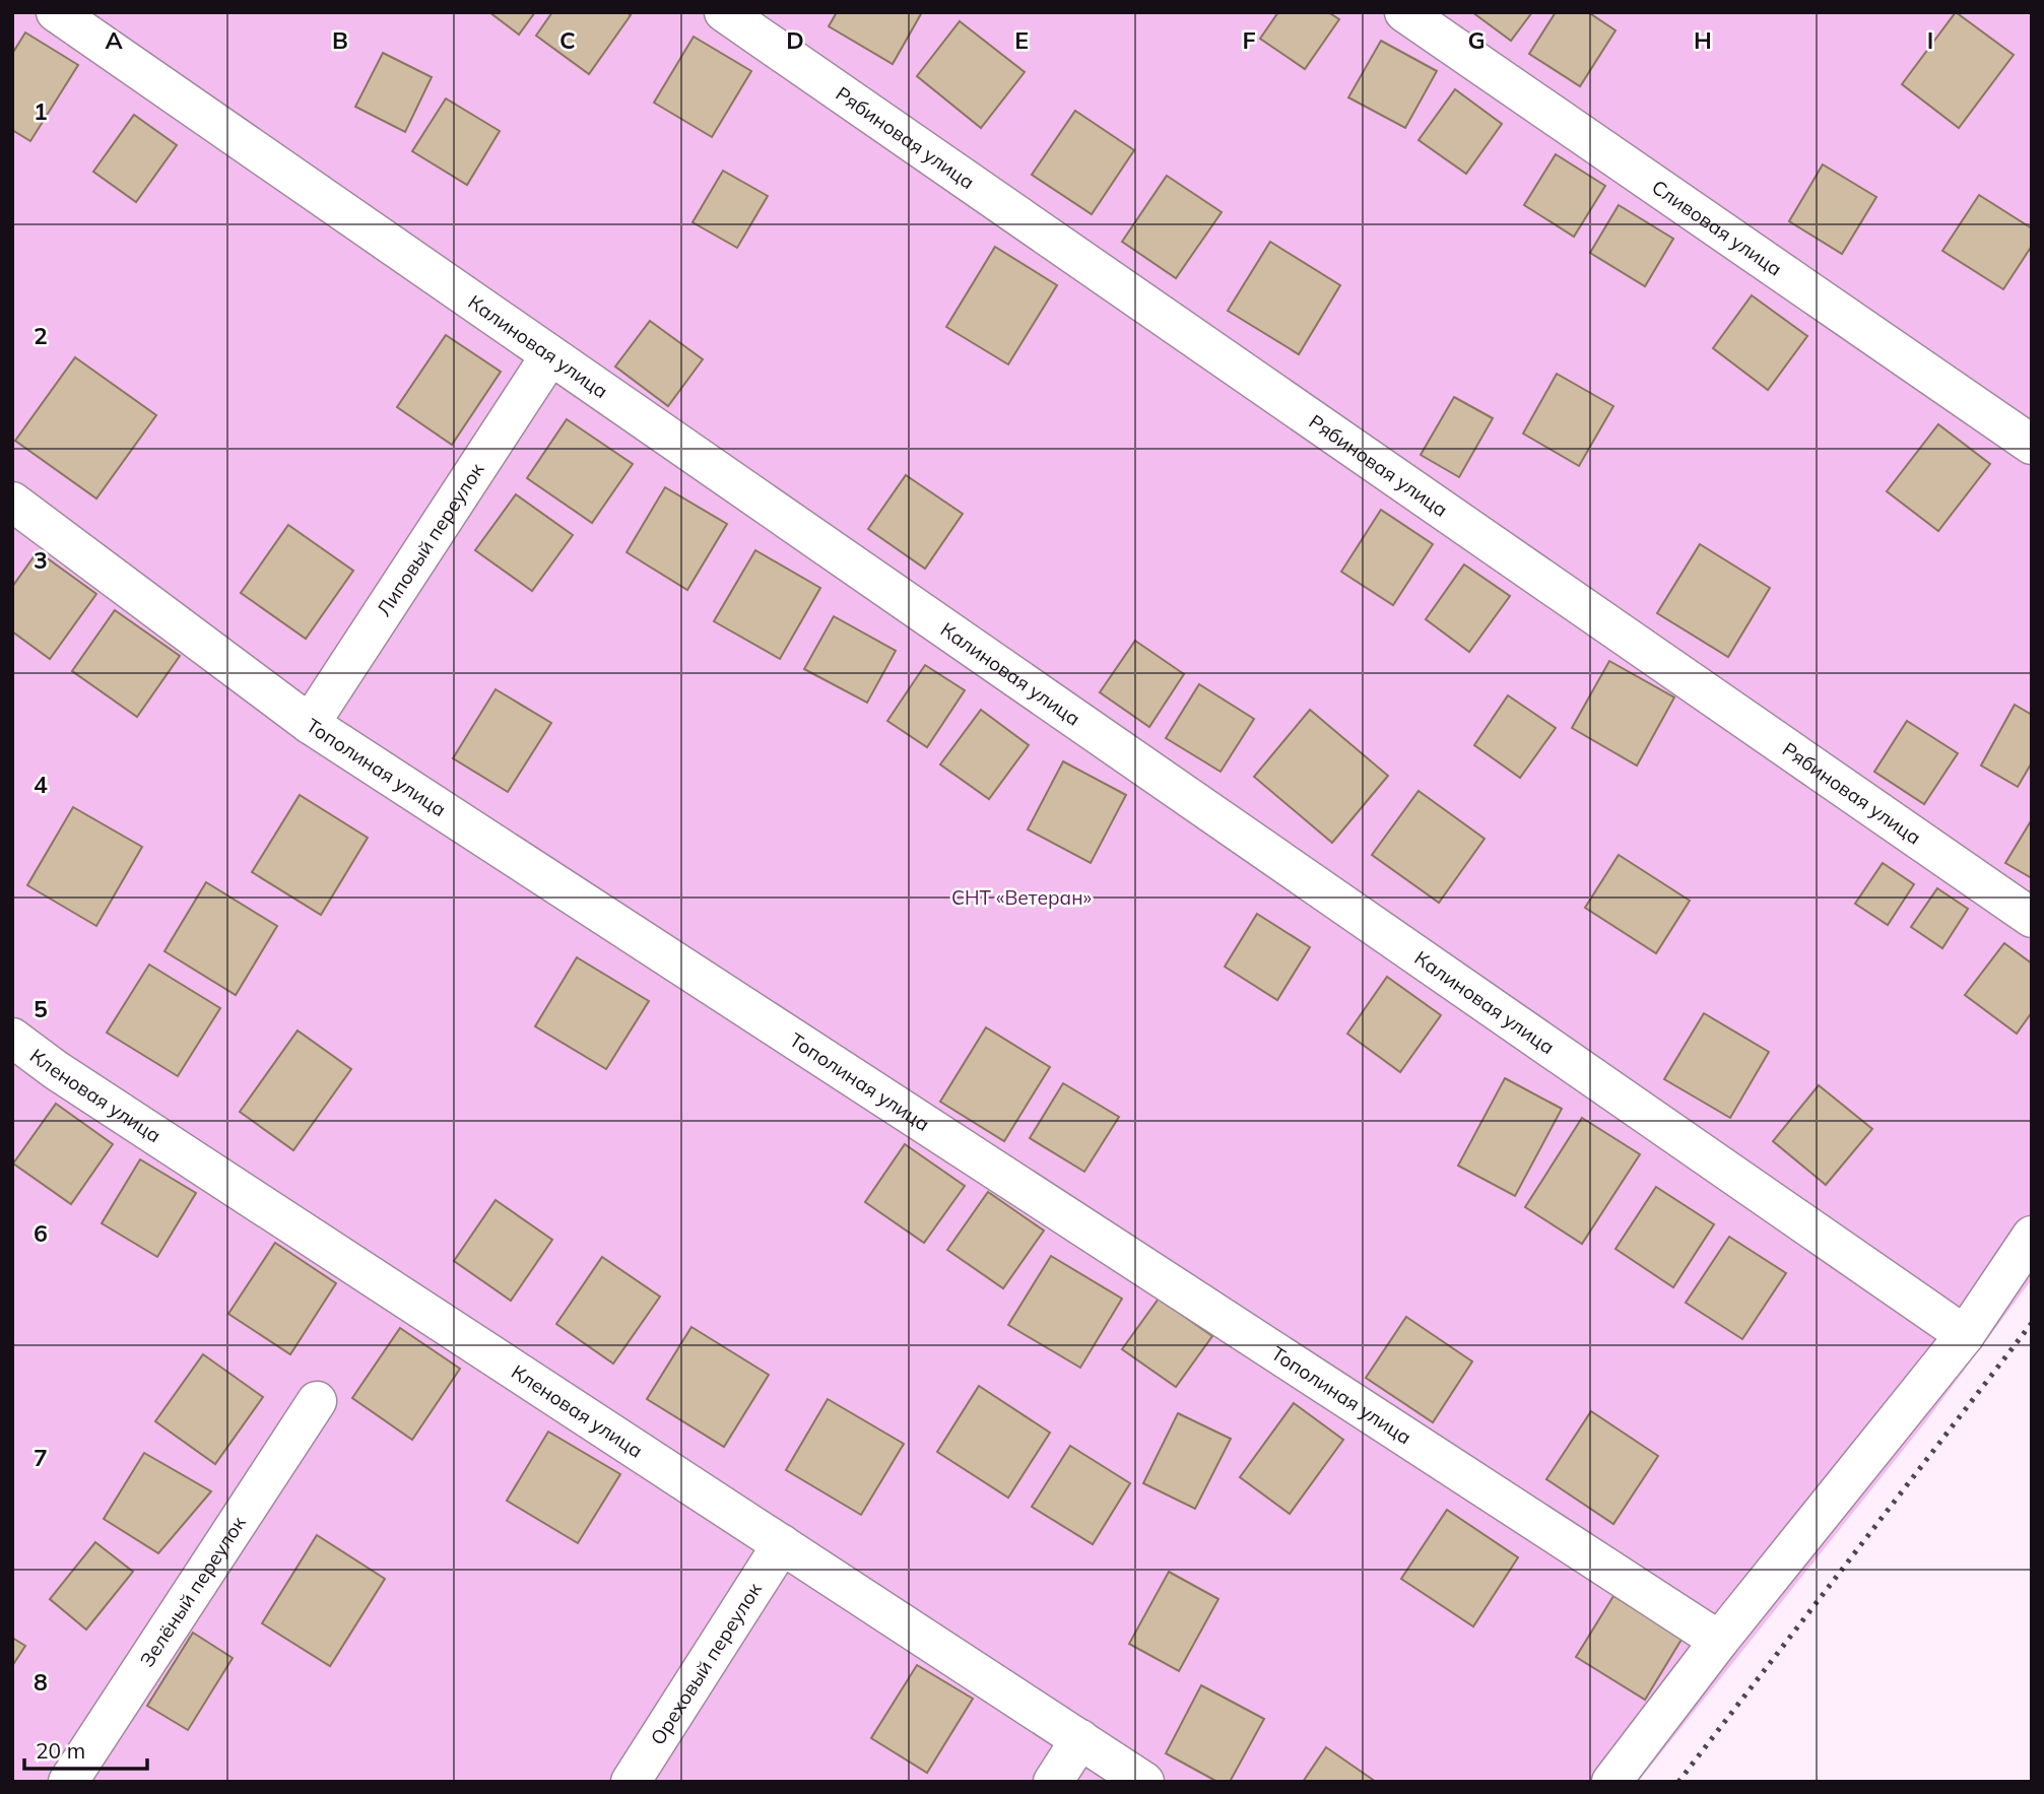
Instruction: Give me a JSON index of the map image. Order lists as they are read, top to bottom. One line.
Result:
{"streets":{"street":["Рябиновая улица","Сливовая улица","Калиновая улица","Липовый переулок","Тополиная улица","Кленовая улица","Зелёный переулок","Ореховый переулок"]},"crossings":[["Калиновая улица","Липовый переулок"],["Липовый переулок","Тополиная улица"],["Кленовая улица","Ореховый переулок"]],"parks":["СНТ «Ветеран»"],"scale_bar":"20 m","grid":{"columns":["A","B","C","D","E","F","G","H","I"],"rows":["1","2","3","4","5","6","7","8"]}}
